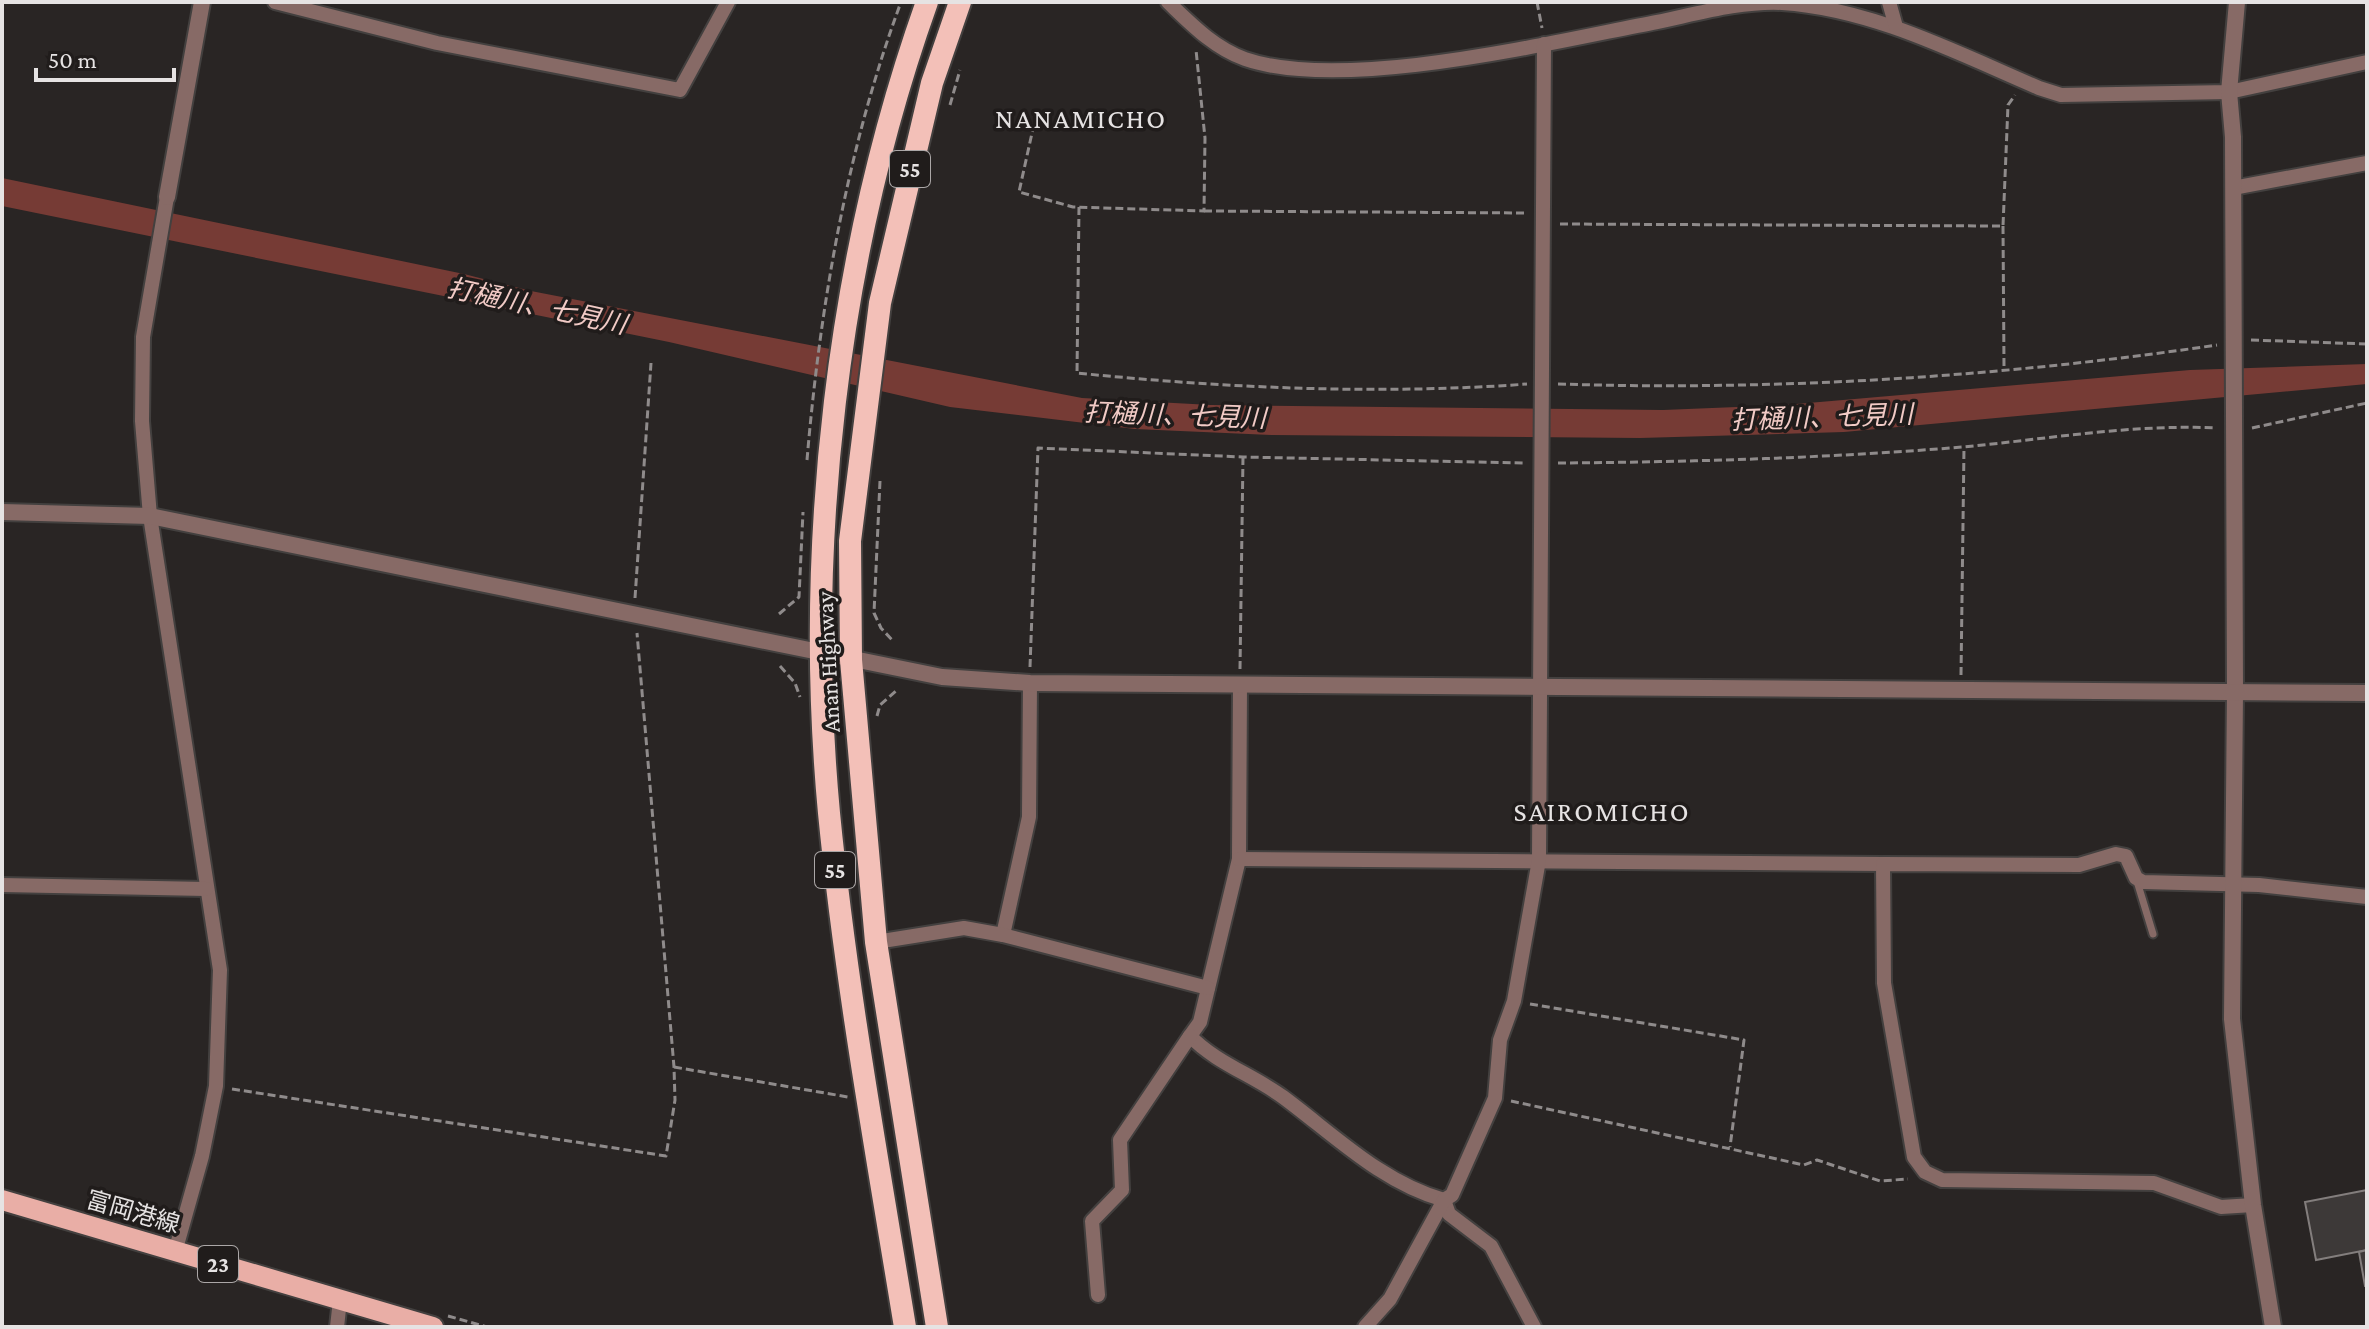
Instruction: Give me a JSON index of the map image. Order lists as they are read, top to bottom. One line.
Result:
{"streets":{"highway":["55","Anan Highway"],"main road":["富岡港線","23"]},"districts":["NANAMICHO","SAIROMICHO"],"water":["打樋川、七見川"],"scale_bar":"50 m"}
